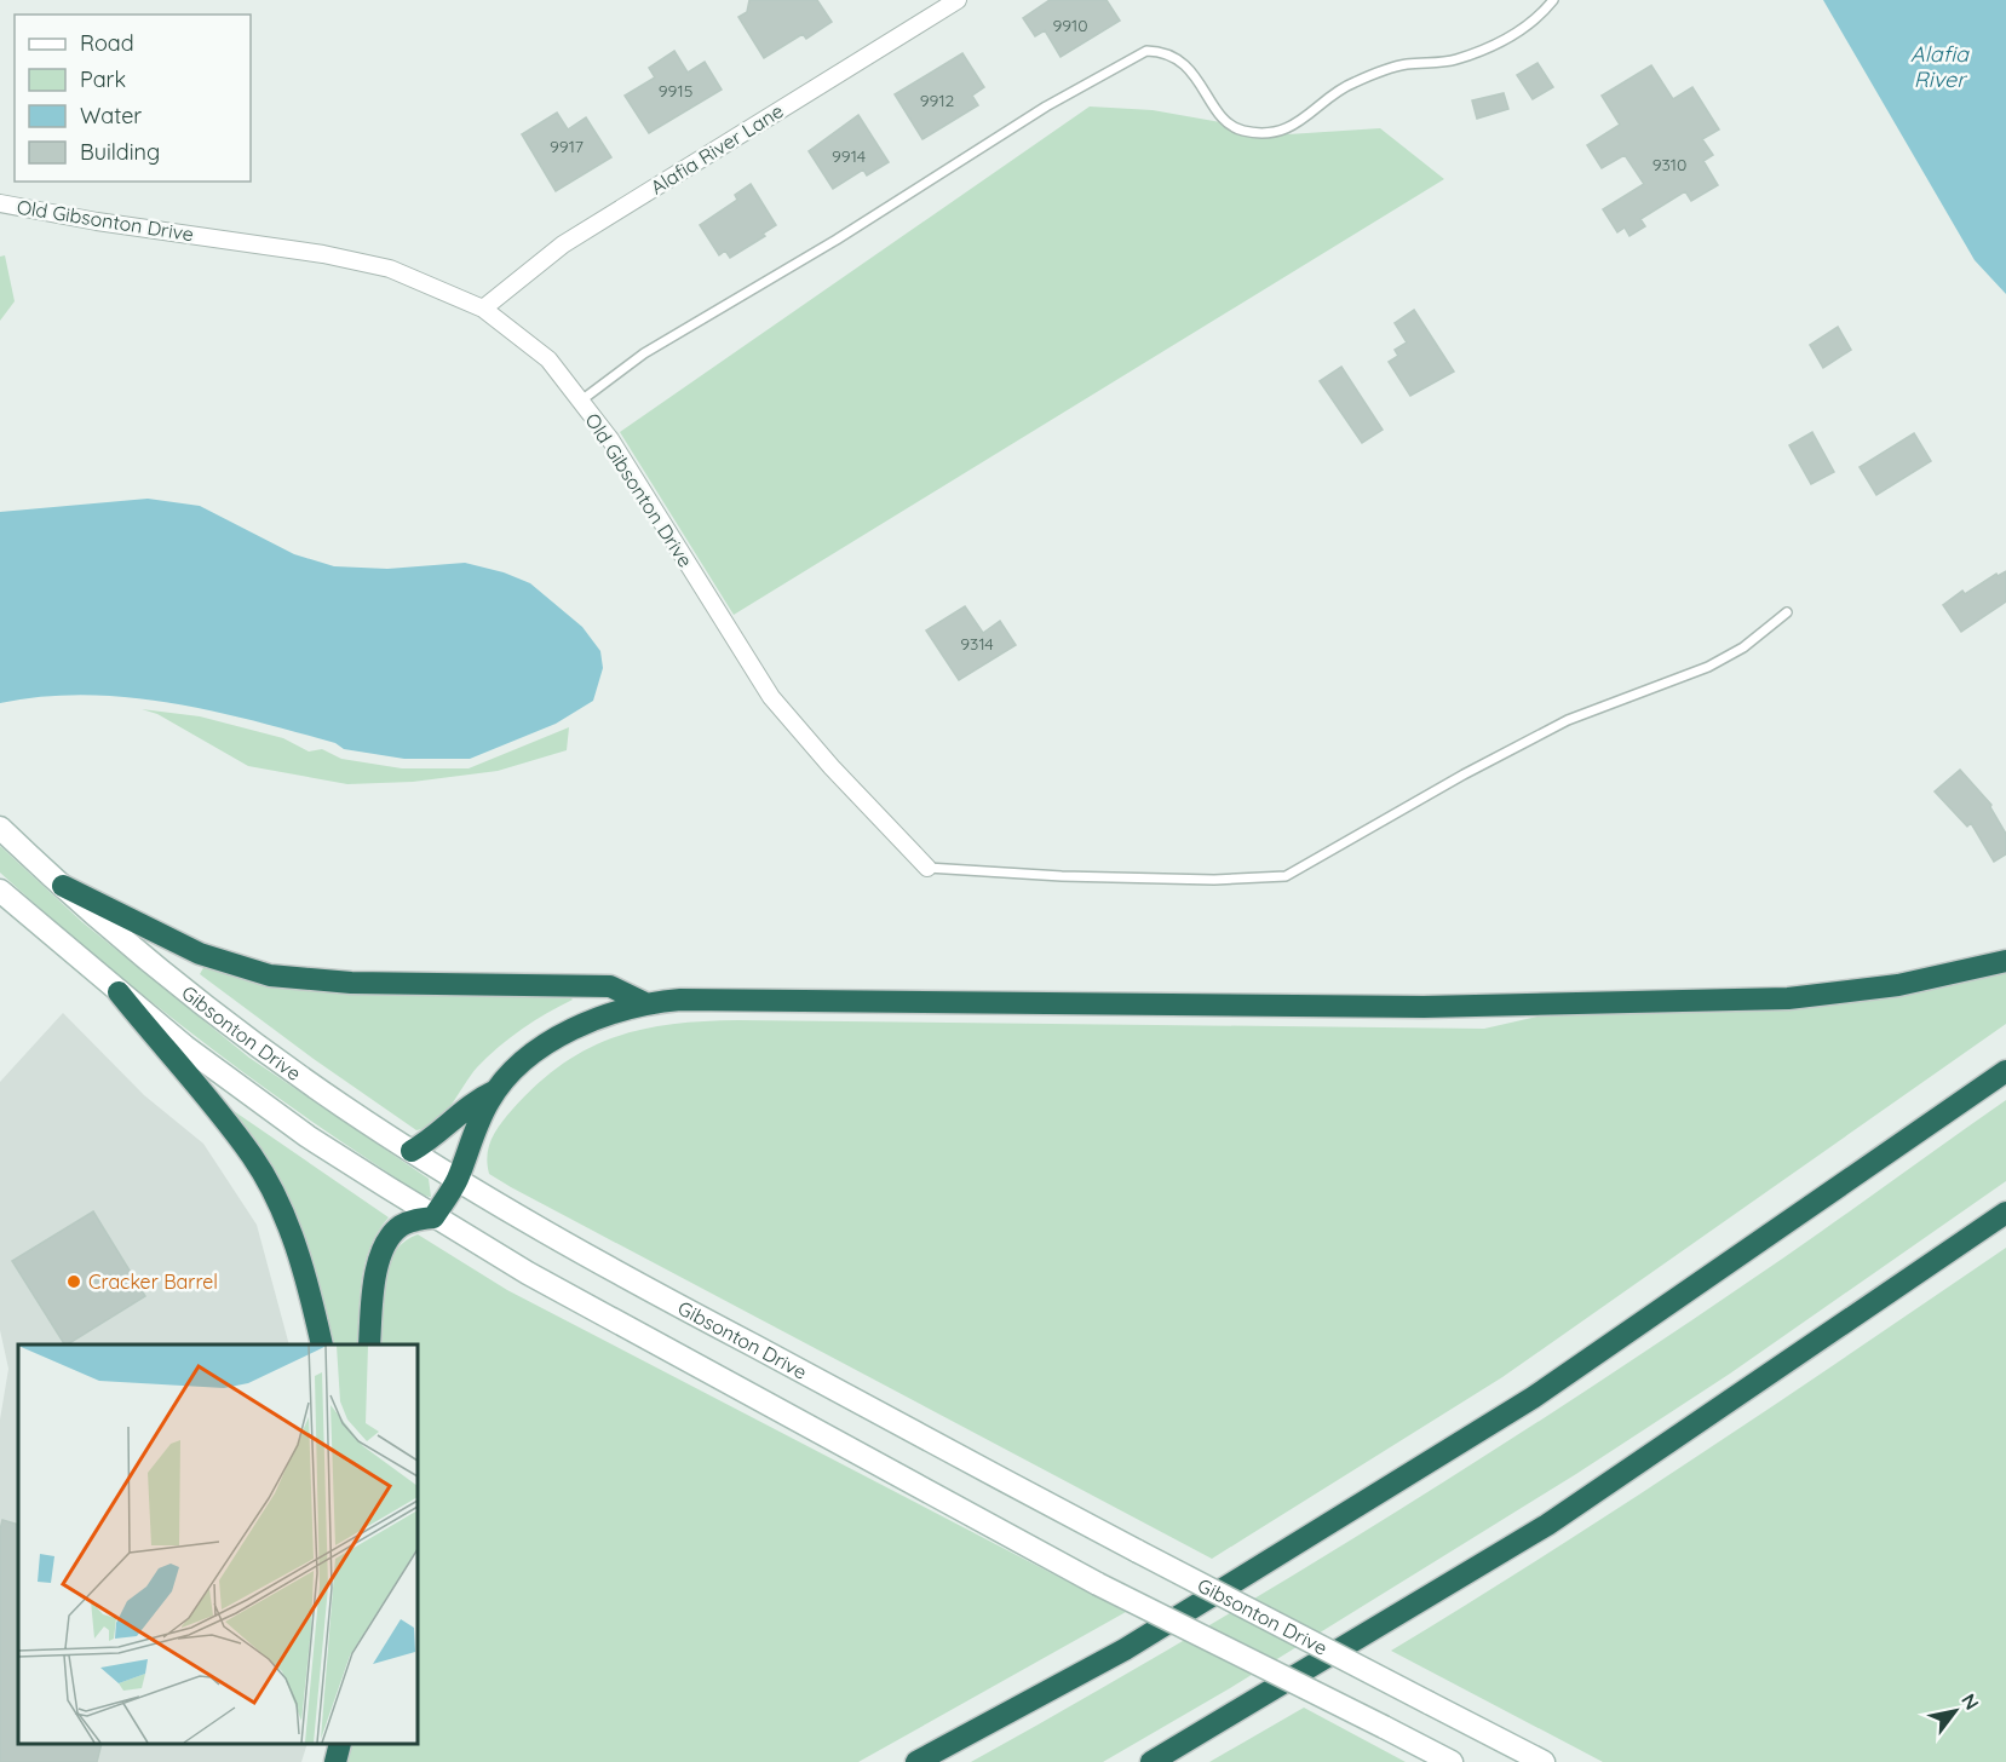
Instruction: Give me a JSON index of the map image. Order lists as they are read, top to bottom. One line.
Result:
{"streets":{"main road":["Gibsonton Drive"],"street":["Alafia River Lane","Old Gibsonton Drive"]},"crossings":[["Alafia River Lane","Old Gibsonton Drive"]],"water":["Alafia River"],"places":["Cracker Barrel"],"house_numbers":["9910","9915","9912","9917","9914","9310","9314"],"legend":["Road","Park","Water","Building"],"north":"top right"}
